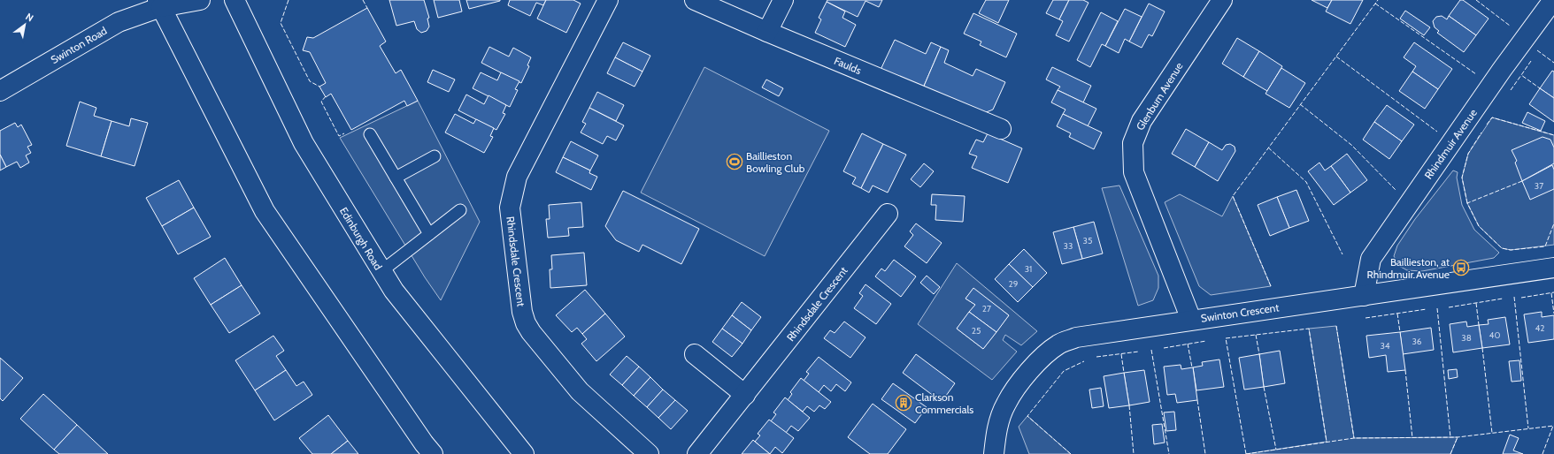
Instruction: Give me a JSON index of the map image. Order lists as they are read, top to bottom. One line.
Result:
{"streets":{"street":["Swinton Road","Faulds","Glenburn Avenue","Rhindmuir Avenue","Edinburgh Road","Rhindsdale Crescent","Swinton Crescent"]},"crossings":[["Glenburn Avenue","Swinton Crescent"],["Rhindmuir Avenue","Swinton Crescent"]],"places":{"sports":["Baillieston Bowling Club"],"bus stop":["Baillieston, at Rhindmuir Avenue"],"building":["Clarkson Commercials"]},"house_numbers":["37","35","33","31","29","27","42","25","40","38","36","34"],"north":"top right"}
